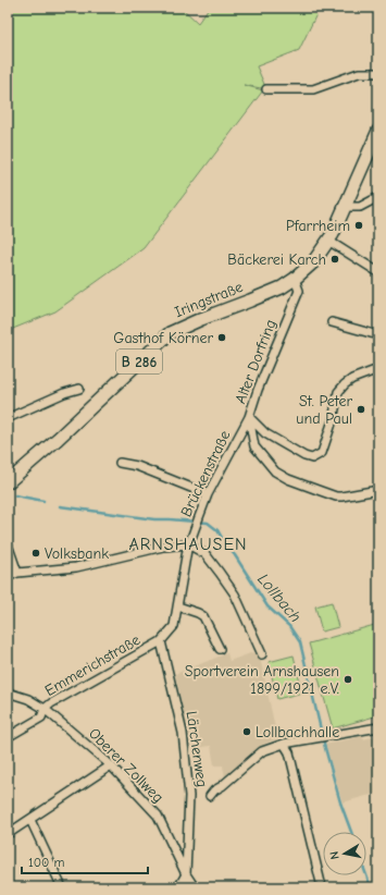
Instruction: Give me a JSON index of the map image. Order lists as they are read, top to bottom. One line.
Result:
{"streets":{"main road":["Iringstraße","B 286"],"street":["Alter Dorfring","Brückenstraße","Emmerichstraße","Lärchenweg","Oberer Zollweg"]},"crossings":[["Iringstraße","B 286"],["Iringstraße","Alter Dorfring"],["Alter Dorfring","Brückenstraße"],["Brückenstraße","Emmerichstraße"],["Emmerichstraße","Lärchenweg"],["Emmerichstraße","Oberer Zollweg"],["Lärchenweg","Oberer Zollweg"]],"districts":["ARNSHAUSEN"],"water":["Lollbach"],"places":["Pfarrheim","Bäckerei Karch","Gasthof Körner","St. Peter und Paul","Volksbank","Sportverein Arnshausen 1899/1921 e.V.","Lollbachhalle"],"scale_bar":"100 m","north":"left"}
